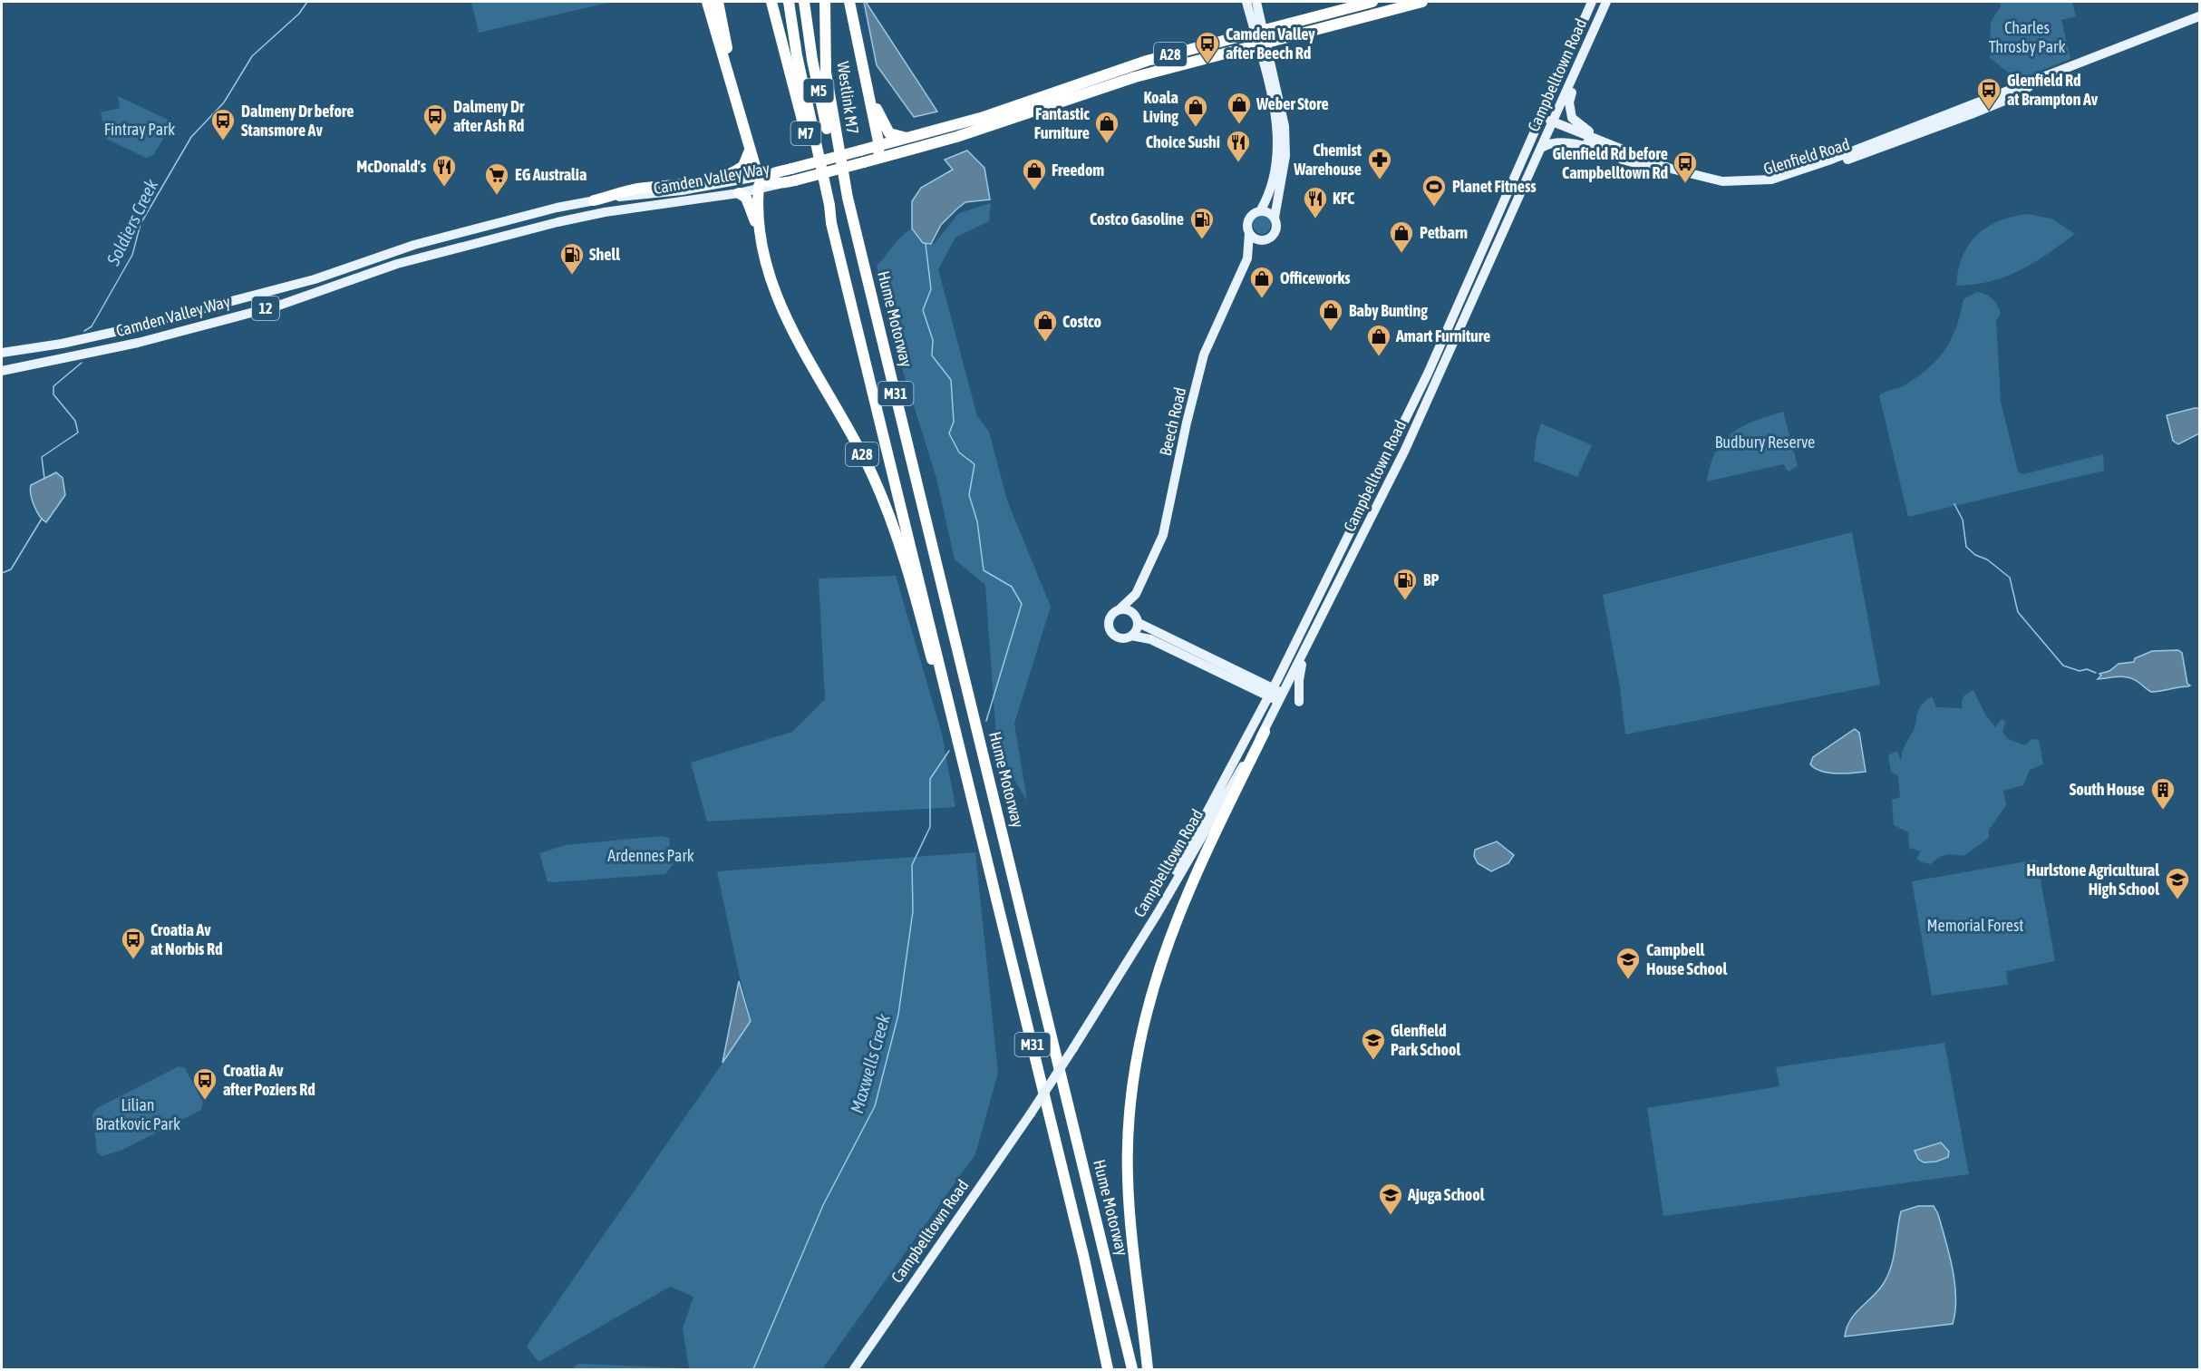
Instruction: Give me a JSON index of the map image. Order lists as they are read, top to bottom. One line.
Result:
{"streets":{"highway":["A28","M5","Westlink M7","M7","Camden Valley Way","Hume Motorway","M31"],"main road":["Campbelltown Road","Glenfield Road","12","Beech Road"]},"crossings":[["A28","Camden Valley Way"],["A28","M31"],["Campbelltown Road","Glenfield Road"],["M5","Westlink M7"],["M5","M7"],["M5","Hume Motorway"],["M5","M31"],["Westlink M7","Hume Motorway"],["M7","M31"]],"water":["Soldiers Creek","Maxwells Creek"],"parks":["Charles Throsby Park","Fintray Park","Budbury Reserve","Ardennes Park","Memorial Forest","Lilian Bratkovic Park"],"places":{"bus stop":["Camden Valley after Beech Rd","Glenfield Rd at Brampton Av","Dalmeny Dr after Ash Rd","Dalmeny Dr before Stansmore Av","Glenfield Rd before Campbelltown Rd","Croatia Av at Norbis Rd","Croatia Av after Poziers Rd"],"shop":["Weber Store","Koala Living","Fantastic Furniture","Freedom","Petbarn","Officeworks","Baby Bunting","Costco","Amart Furniture"],"restaurant":["Choice Sushi","McDonald's","KFC"],"pharmacy":["Chemist Warehouse"],"supermarket":["EG Australia"],"sports":["Planet Fitness"],"fuel station":["Costco Gasoline","Shell","BP"],"building":["South House"],"school or university":["Hurlstone Agricultural High School","Campbell House School","Glenfield Park School","Ajuga School"]}}
